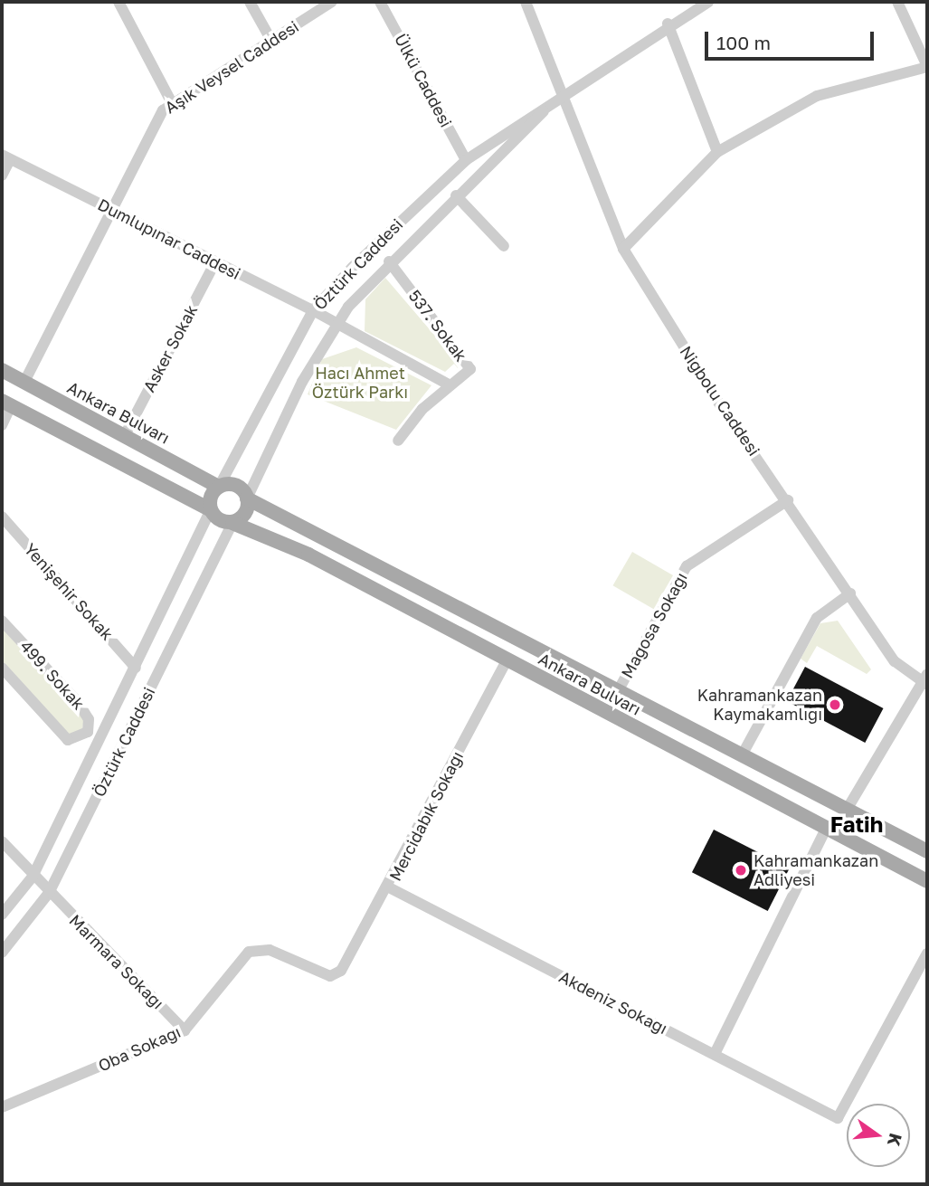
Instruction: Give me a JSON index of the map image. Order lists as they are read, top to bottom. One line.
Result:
{"streets":{"main road":["Ankara Bulvarı"],"street":["Aşık Veysel Caddesi","Ülkü Caddesi","Dumlupınar Caddesi","Öztürk Caddesi","537. Sokak","Asker Sokak","Niğbolu Caddesi","Yenişehir Sokak","Magosa Sokağı","499. Sokak","Mercidabık Sokağı","Marmara Sokağı","Akdeniz Sokağı","Oba Sokağı"]},"crossings":[["Aşık Veysel Caddesi","Dumlupınar Caddesi"],["Aşık Veysel Caddesi","Ankara Bulvarı"],["Ülkü Caddesi","Öztürk Caddesi"],["Dumlupınar Caddesi","Öztürk Caddesi"],["Dumlupınar Caddesi","537. Sokak"],["Dumlupınar Caddesi","Asker Sokak"],["Öztürk Caddesi","537. Sokak"],["Öztürk Caddesi","Niğbolu Caddesi"],["Öztürk Caddesi","Ankara Bulvarı"],["Öztürk Caddesi","Yenişehir Sokak"],["Öztürk Caddesi","Marmara Sokağı"],["Asker Sokak","Ankara Bulvarı"],["Niğbolu Caddesi","Magosa Sokağı"],["Ankara Bulvarı","Magosa Sokağı"],["Ankara Bulvarı","Mercidabık Sokağı"],["Mercidabık Sokağı","Akdeniz Sokağı"],["Mercidabık Sokağı","Oba Sokağı"],["Marmara Sokağı","Oba Sokağı"]],"districts":["Fatih"],"parks":["Hacı Ahmet Öztürk Parkı"],"places":["Kahramankazan Kaymakamlığı","Kahramankazan Adliyesi"],"scale_bar":"100 m","north":"right"}
